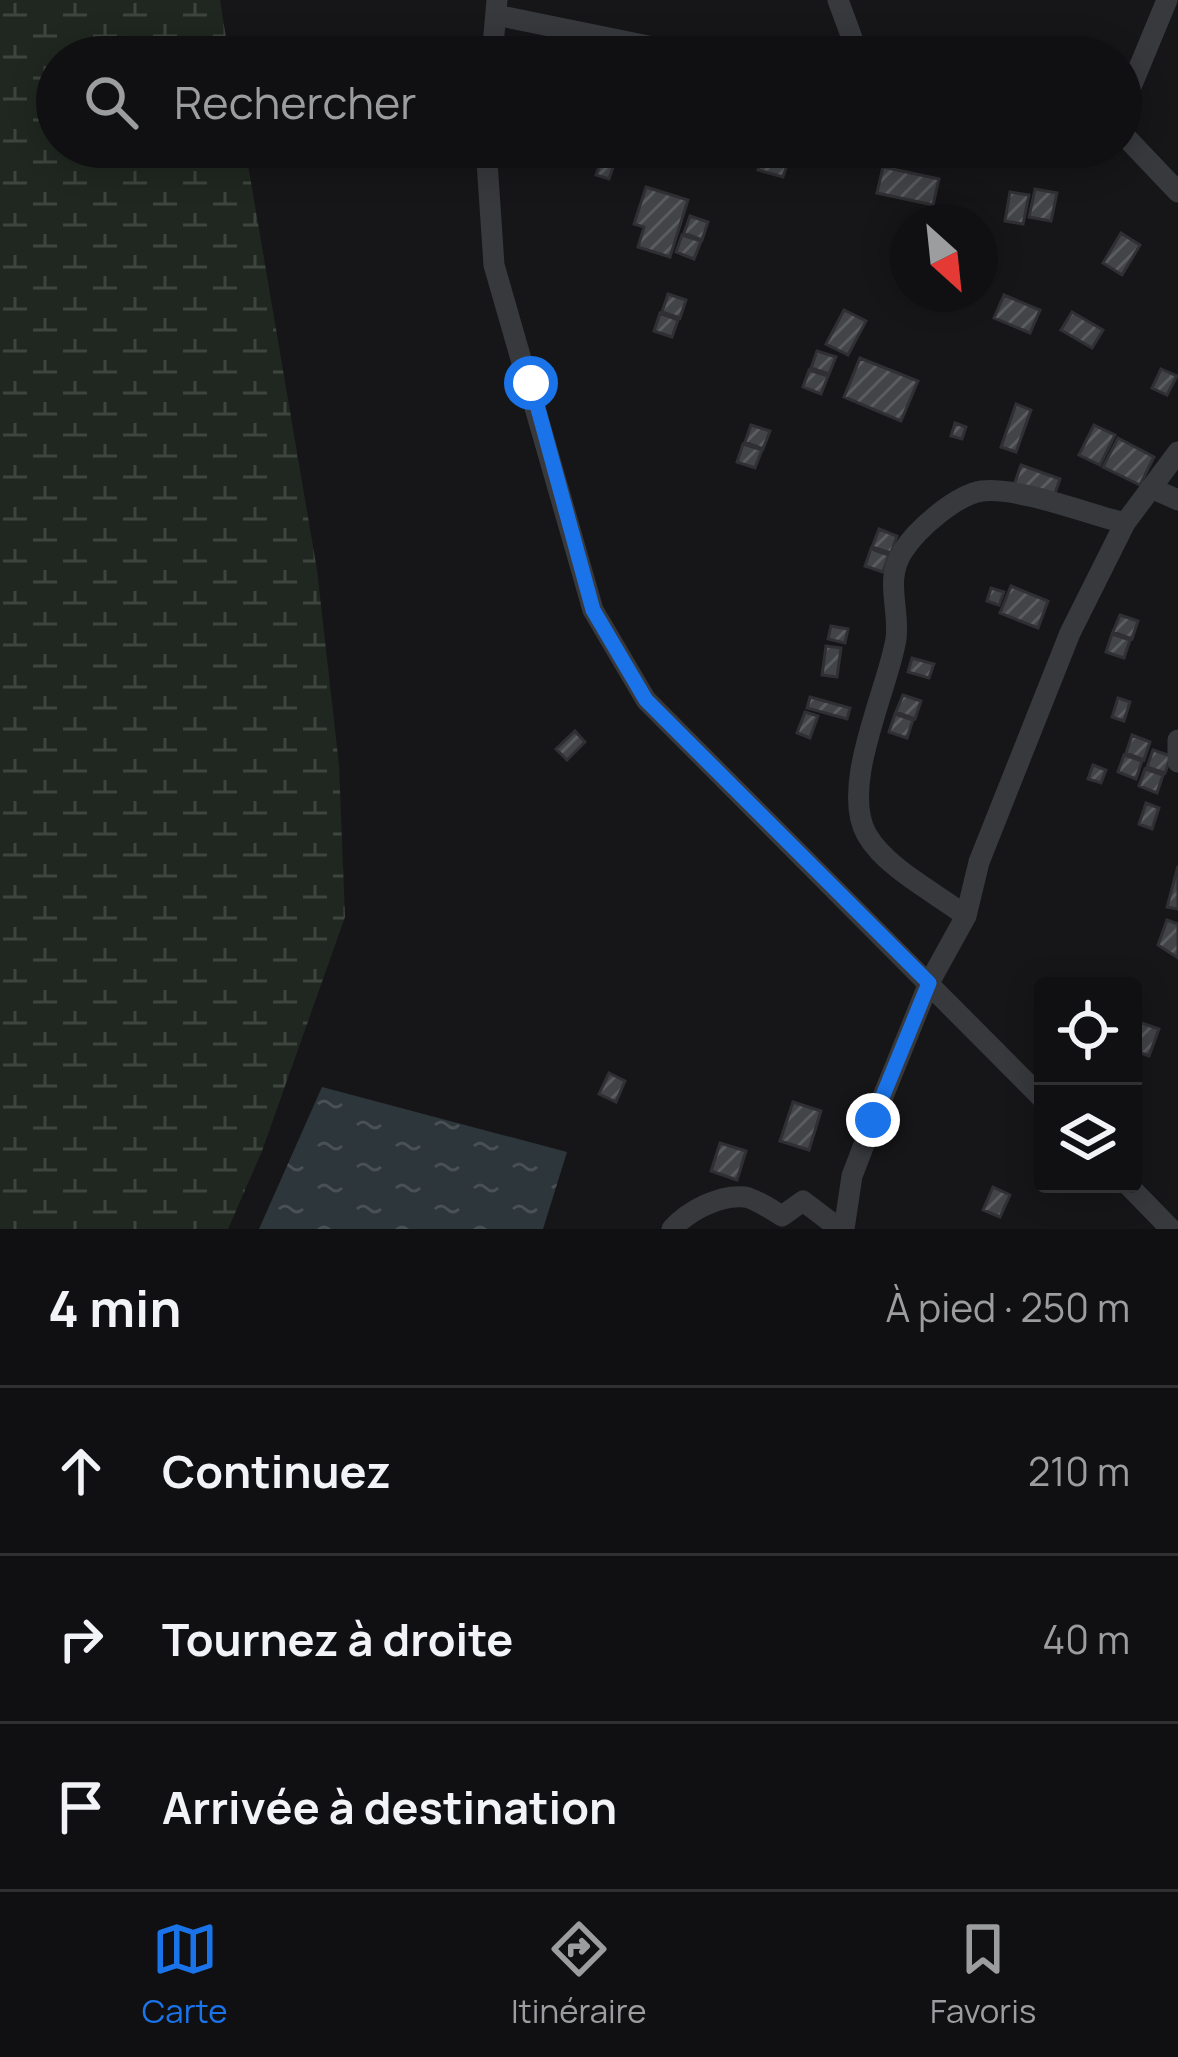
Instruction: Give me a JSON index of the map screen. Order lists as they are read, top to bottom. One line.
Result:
{"north":"bottom right","page":{"search":"Rechercher","heading":["4 min","À pied · 250 m"],"list":[["Continuez","210 m"],["Tournez à droite","40 m"],"Arrivée à destination"],"nav":["Carte","Itinéraire","Favoris"]}}
